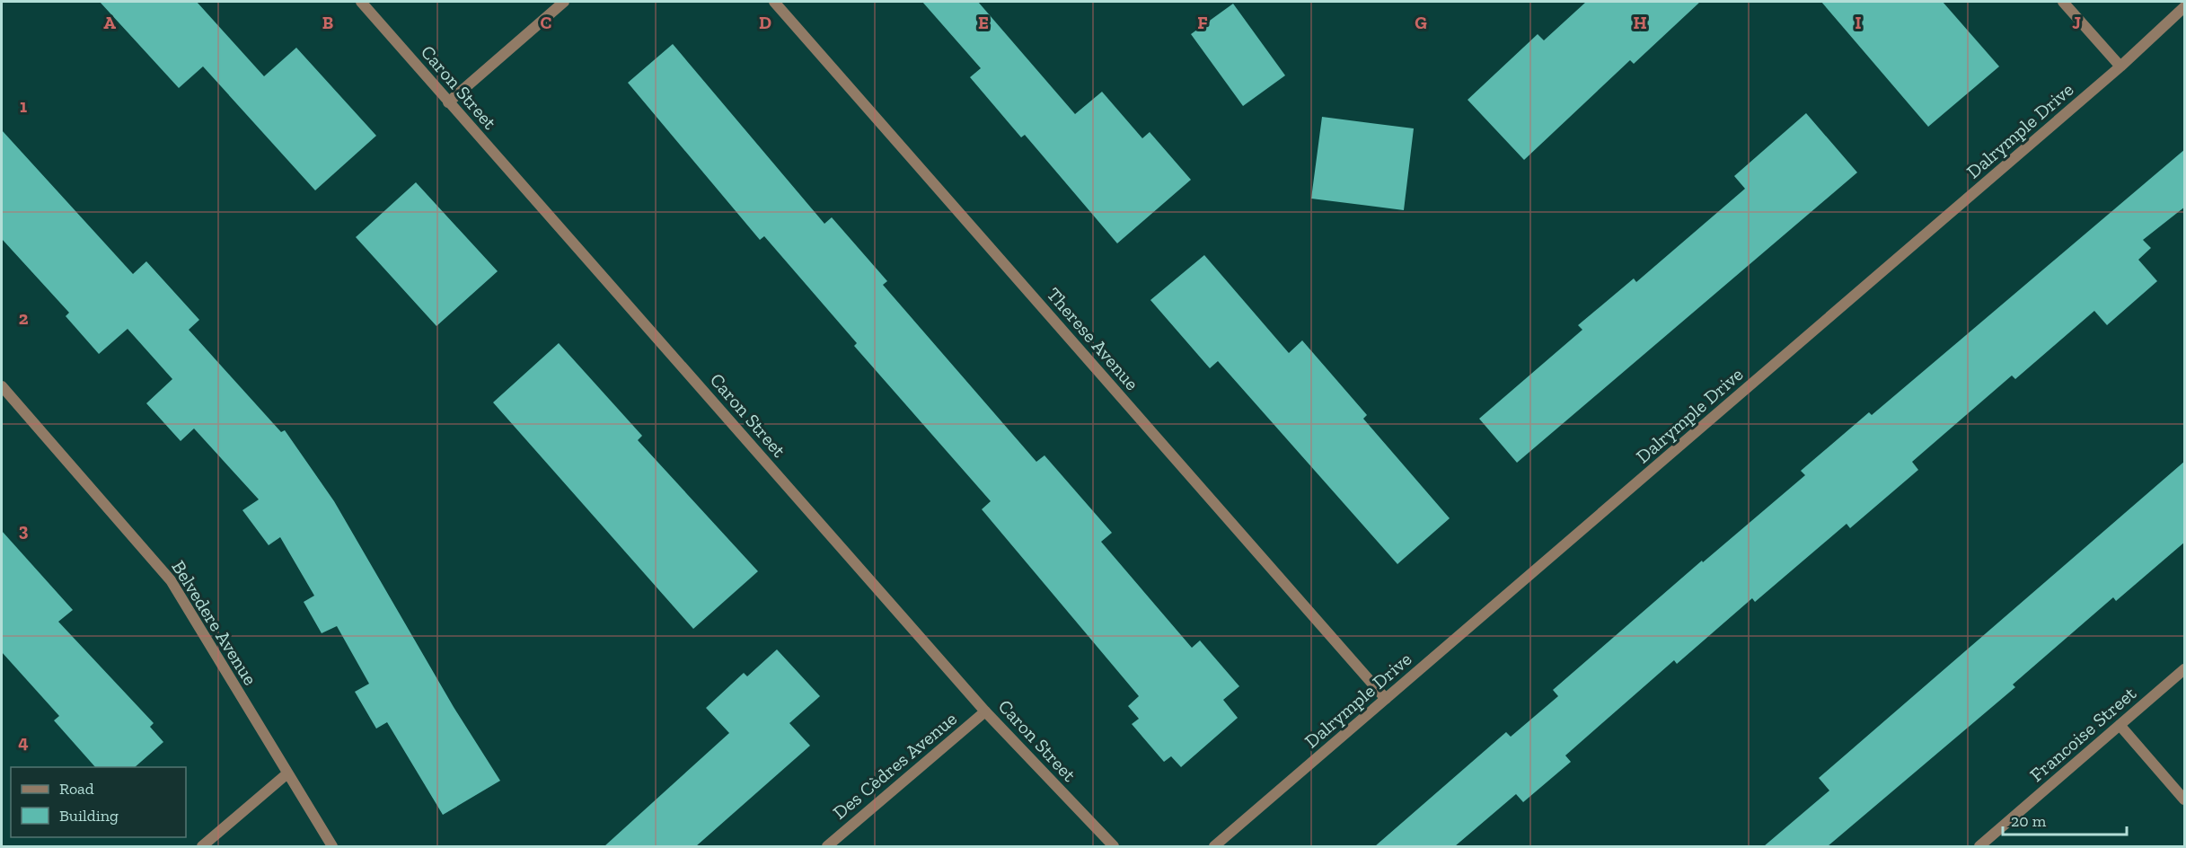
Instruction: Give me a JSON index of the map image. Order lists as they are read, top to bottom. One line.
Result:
{"streets":{"street":["Caron Street","Dalrymple Drive","Therese Avenue","Belvedere Avenue","Francoise Street","Des Cèdres Avenue"]},"crossings":[["Caron Street","Des Cèdres Avenue"],["Dalrymple Drive","Therese Avenue"]],"legend":["Road","Building"],"scale_bar":"20 m","grid":{"columns":["A","B","C","D","E","F","G","H","I","J"],"rows":["1","2","3","4"]}}
